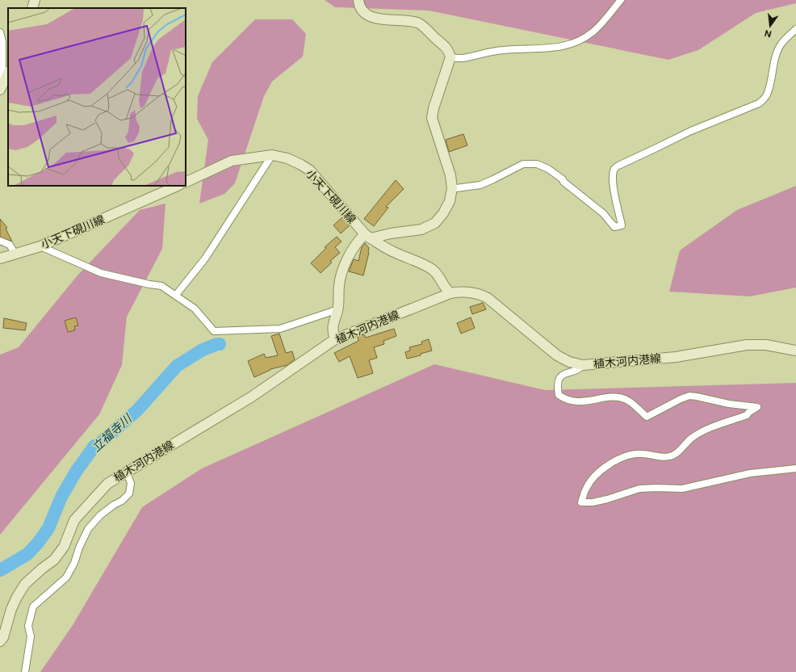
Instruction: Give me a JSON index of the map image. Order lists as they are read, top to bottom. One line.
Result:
{"streets":{"main road":["小天下硯川線","植木河内港線"]},"crossings":[["小天下硯川線","植木河内港線"]],"water":["立福寺川"],"north":"bottom"}
